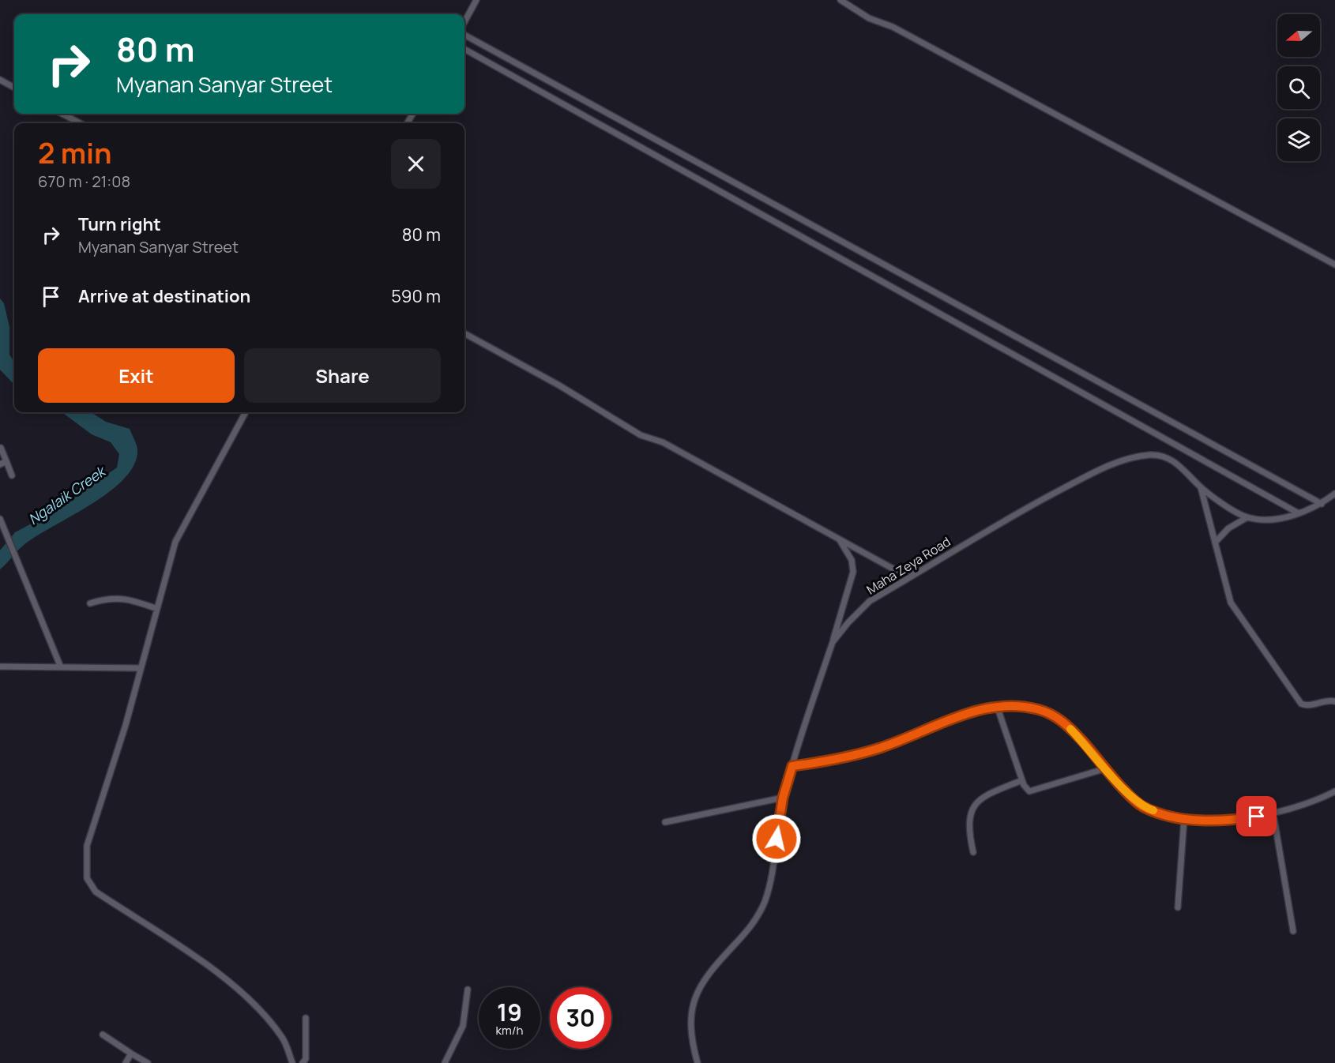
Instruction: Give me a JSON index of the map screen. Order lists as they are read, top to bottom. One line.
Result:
{"streets":{"street":["Maha Zeya Road"]},"water":["Ngalaik Creek"],"north":"left","page":{"turn":["80 m","Myanan Sanyar Street"],"heading":["2 min","670 m · 21:08"],"list":[{"name":"Turn right","note":"Myanan Sanyar Street","value":"80 m"},{"name":"Arrive at destination","value":"590 m"}],"buttons":["Exit","Share"],"speed":"19 km/h","limit":"30"}}
